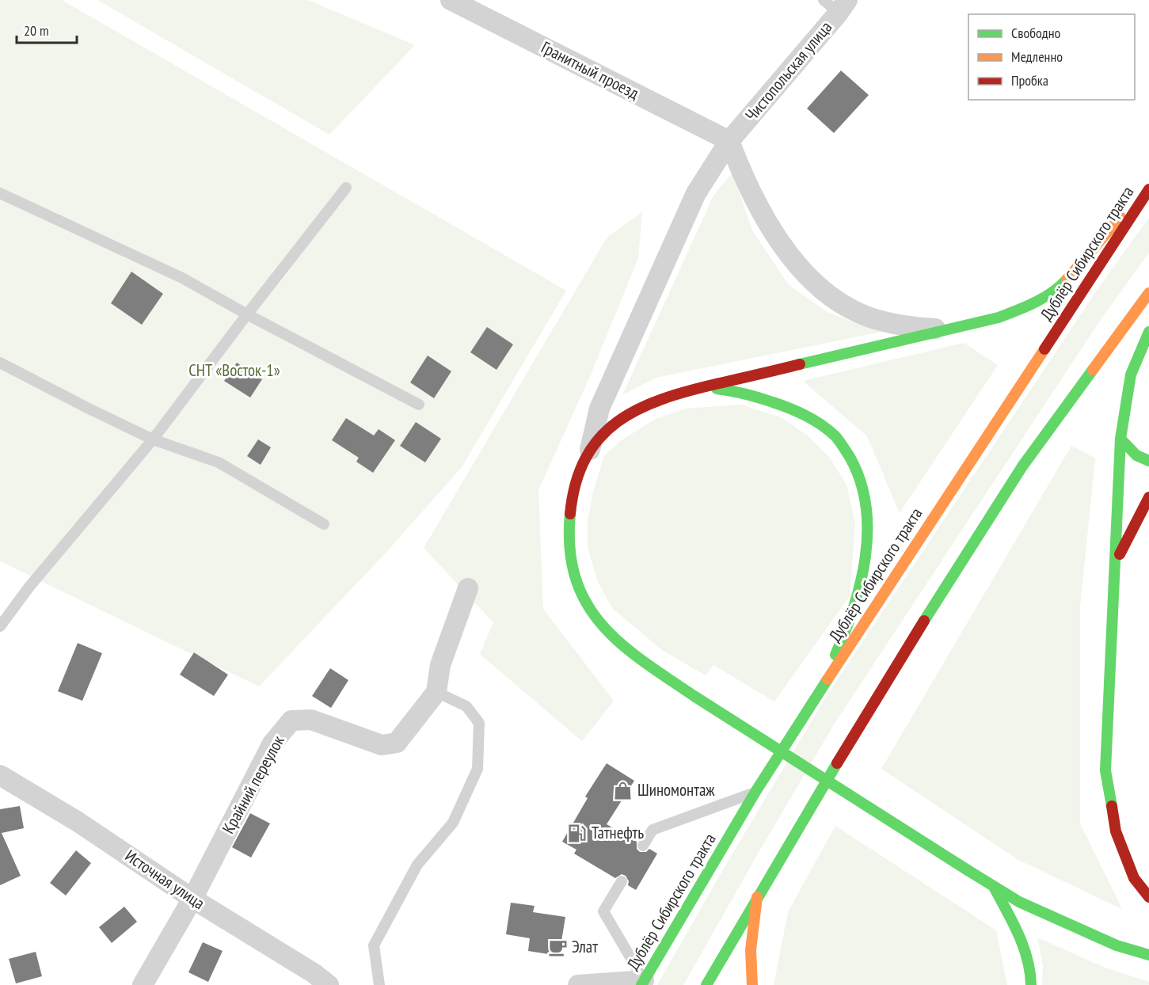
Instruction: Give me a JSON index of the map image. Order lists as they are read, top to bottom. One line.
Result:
{"streets":{"main road":["Дублёр Сибирского тракта"],"street":["Гранитный проезд","Чистопольская улица","Крайний переулок","Источная улица"]},"crossings":[["Гранитный проезд","Чистопольская улица"],["Крайний переулок","Источная улица"]],"parks":["СНТ «Восток-1»"],"places":{"shop":["Шиномонтаж"],"fuel station":["Татнефть"],"cafe":["Элат"]},"legend":["Свободно","Медленно","Пробка"],"scale_bar":"20 m"}
